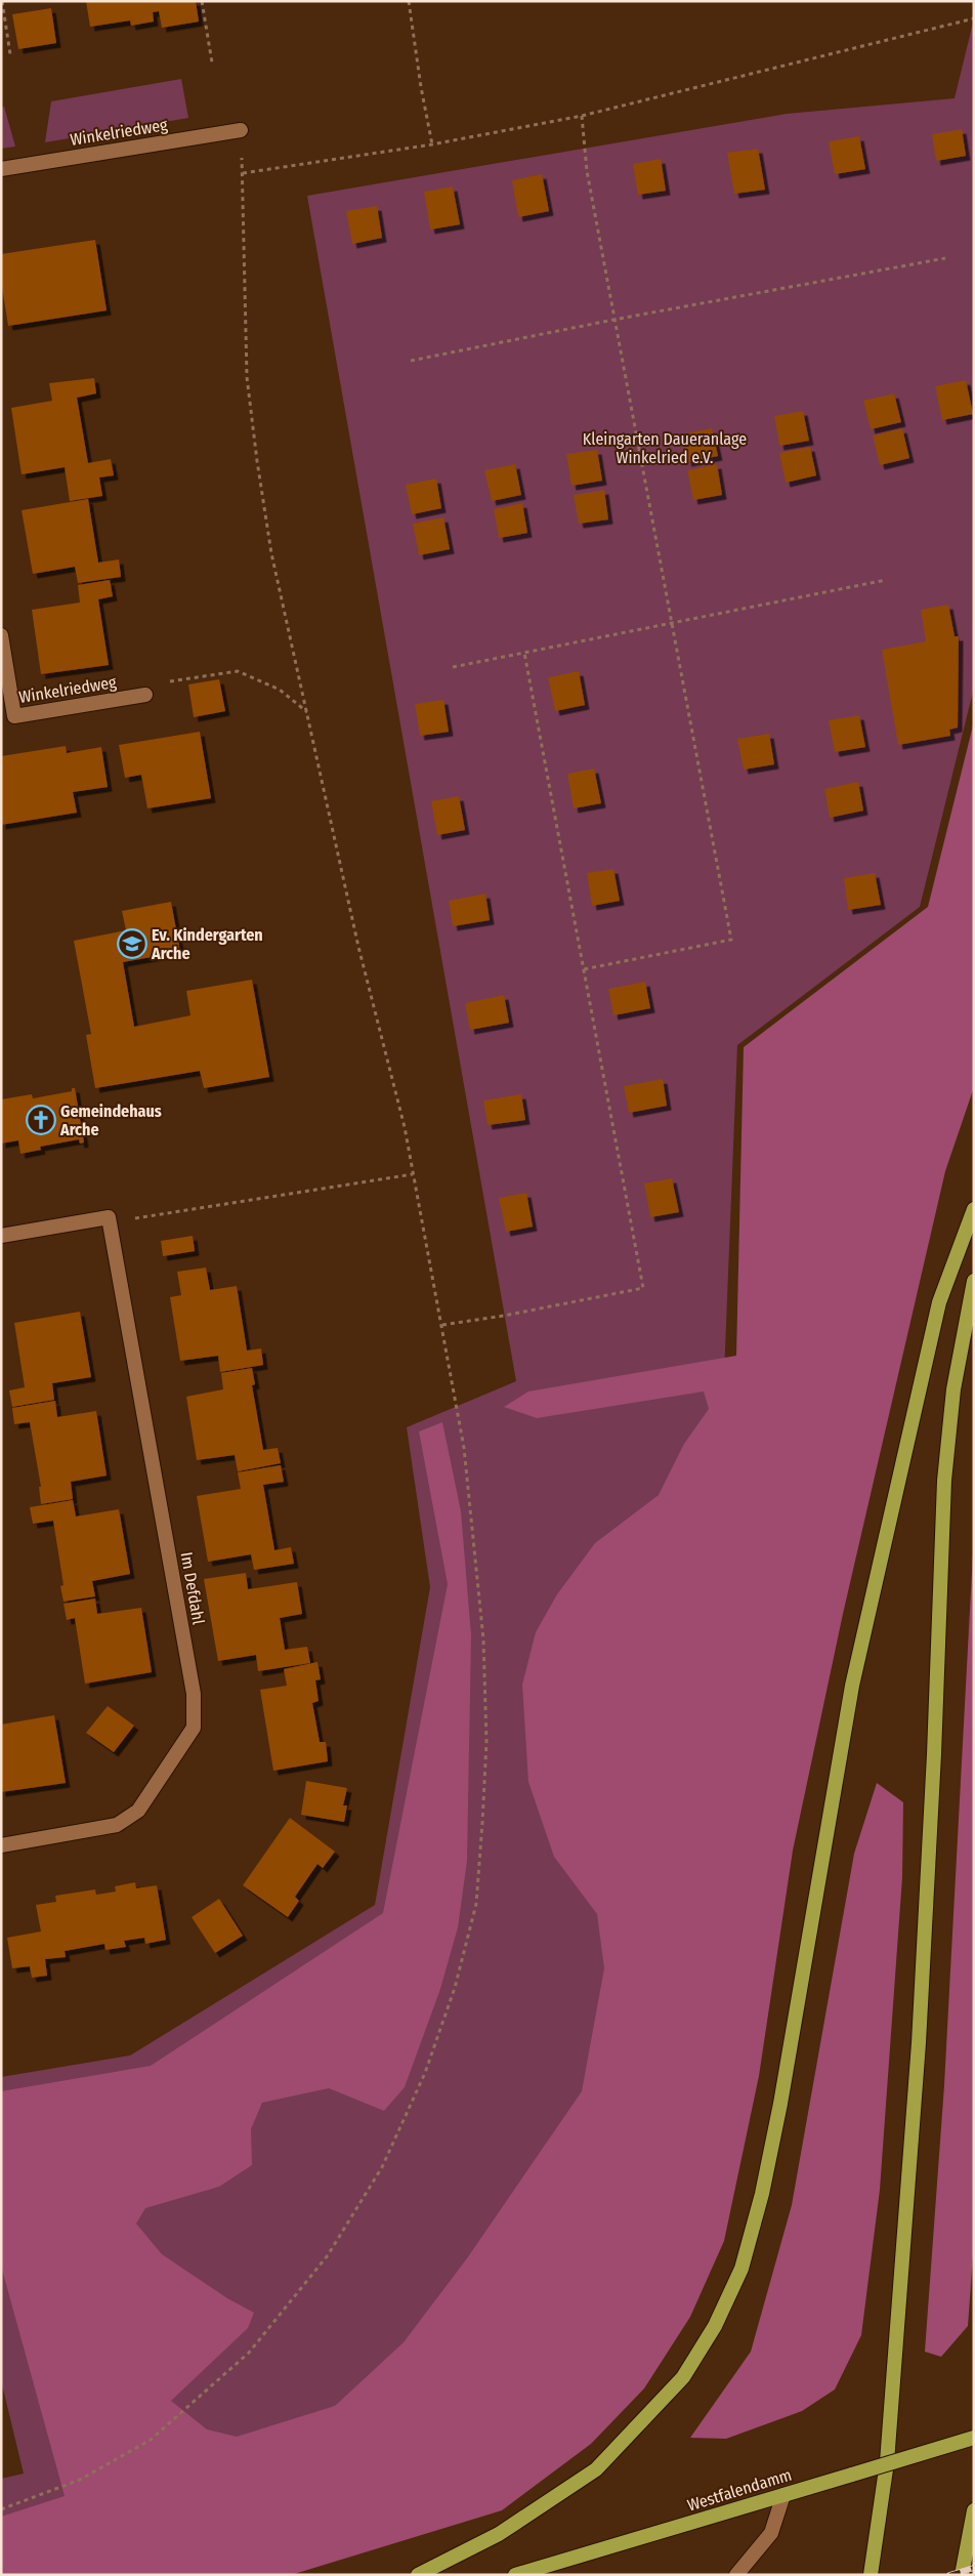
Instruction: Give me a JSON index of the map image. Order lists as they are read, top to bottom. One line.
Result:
{"streets":{"highway":["Westfalendamm"],"street":["Winkelriedweg","Im Defdahl"]},"parks":["Kleingarten Daueranlage Winkelried e.V."],"places":{"school or university":["Ev. Kindergarten Arche"],"church":["Gemeindehaus Arche"]}}
